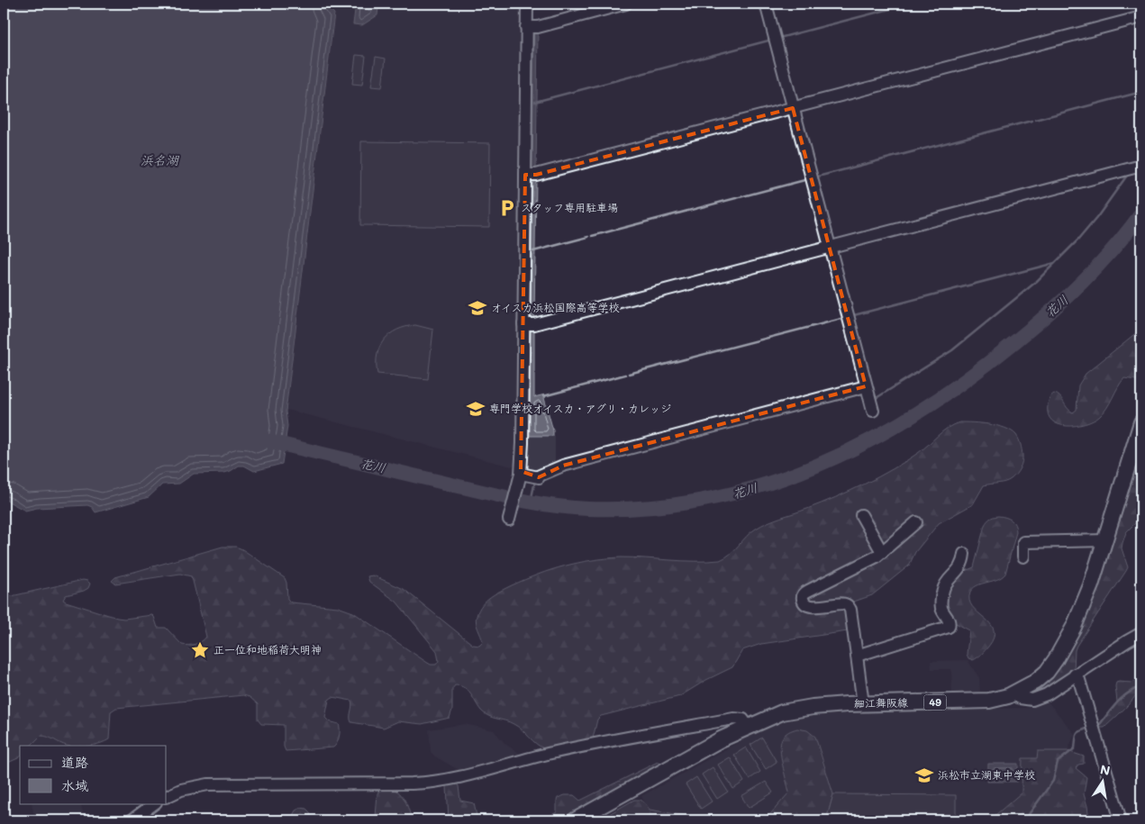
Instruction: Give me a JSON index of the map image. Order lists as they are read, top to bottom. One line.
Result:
{"streets":{"main road":["49","細江舞阪線"]},"water":["浜名湖","花川"],"places":{"parking":["スタッフ専用駐車場"],"school or university":["オイスカ浜松国際高等学校","専門学校オイスカ・アグリ・カレッジ","浜松市立湖東中学校"],"place":["正一位和地稲荷大明神"]},"legend":["道路","水域"],"north":"top"}
